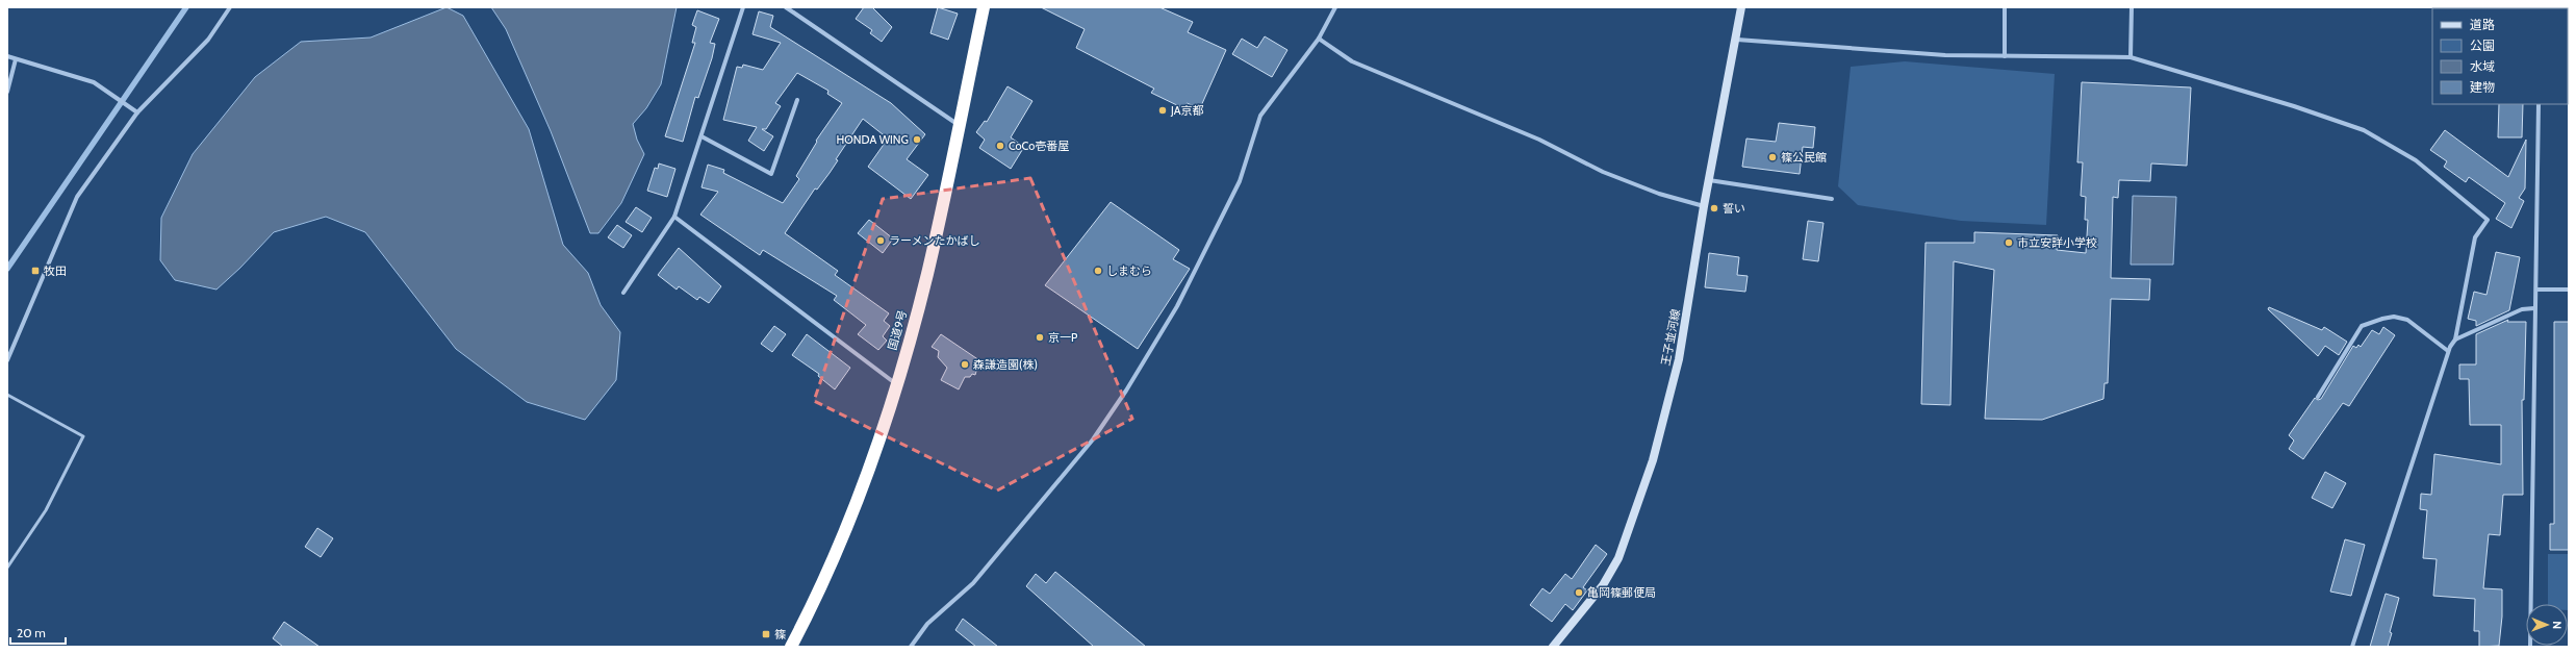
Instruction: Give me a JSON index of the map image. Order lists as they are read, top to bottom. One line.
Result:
{"streets":{"highway":["国道9号"],"main road":["王子並河線"]},"places":{"other":["JA京都","HONDA WING","CoCo壱番屋","篠公民館","誓い","ラーメンたかばし","市立安詳小学校","しまむら","京一P","森謙造園(株)","亀岡篠郵便局"],"transit":["牧田","篠"]},"legend":["道路","公園","水域","建物"],"scale_bar":"20 m","north":"right"}
